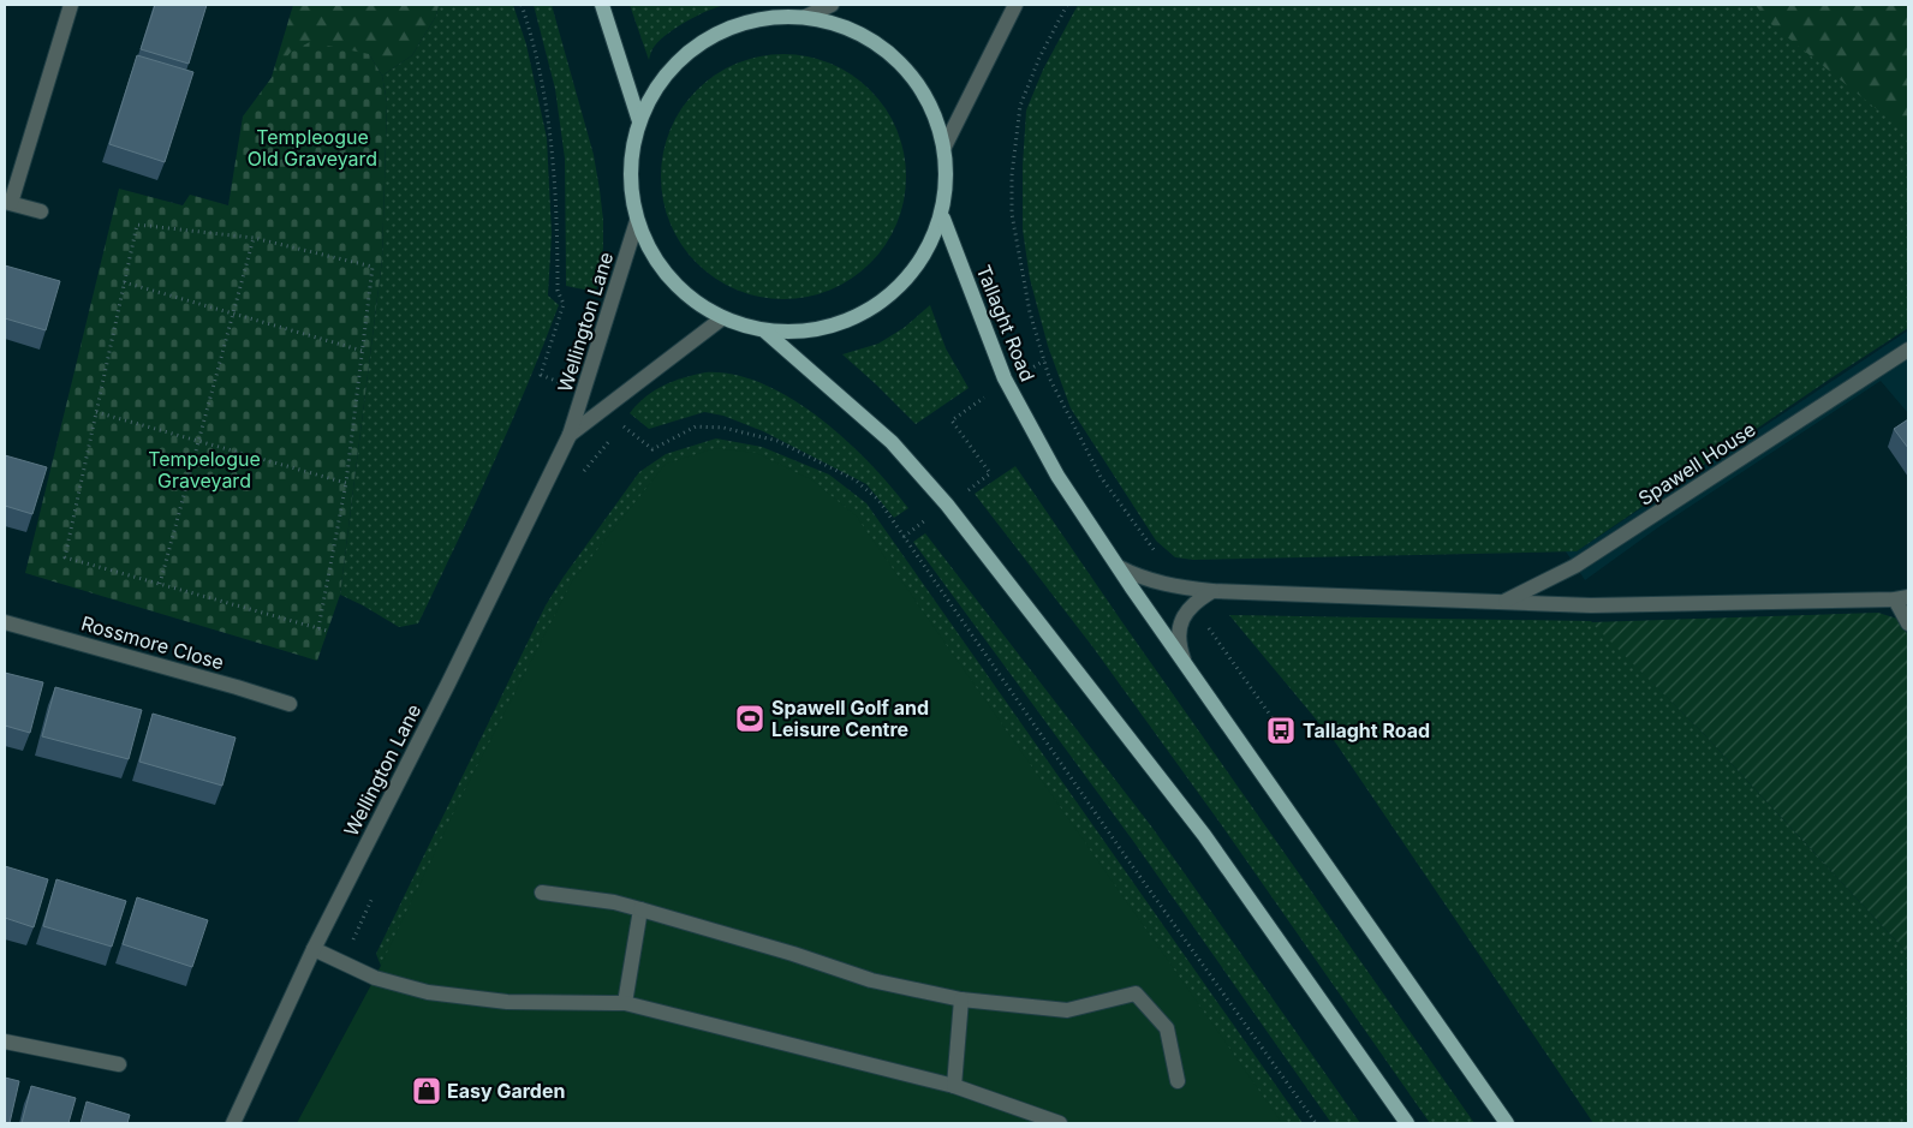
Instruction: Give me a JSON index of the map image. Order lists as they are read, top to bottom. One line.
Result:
{"streets":{"main road":["Tallaght Road"],"street":["Wellington Lane","Spawell House","Rossmore Close"]},"crossings":[["Tallaght Road","Spawell House"]],"parks":["Templeogue Old Graveyard","Tempelogue Graveyard"],"places":{"sports":["Spawell Golf and Leisure Centre"],"bus stop":["Tallaght Road"],"shop":["Easy Garden"]}}
